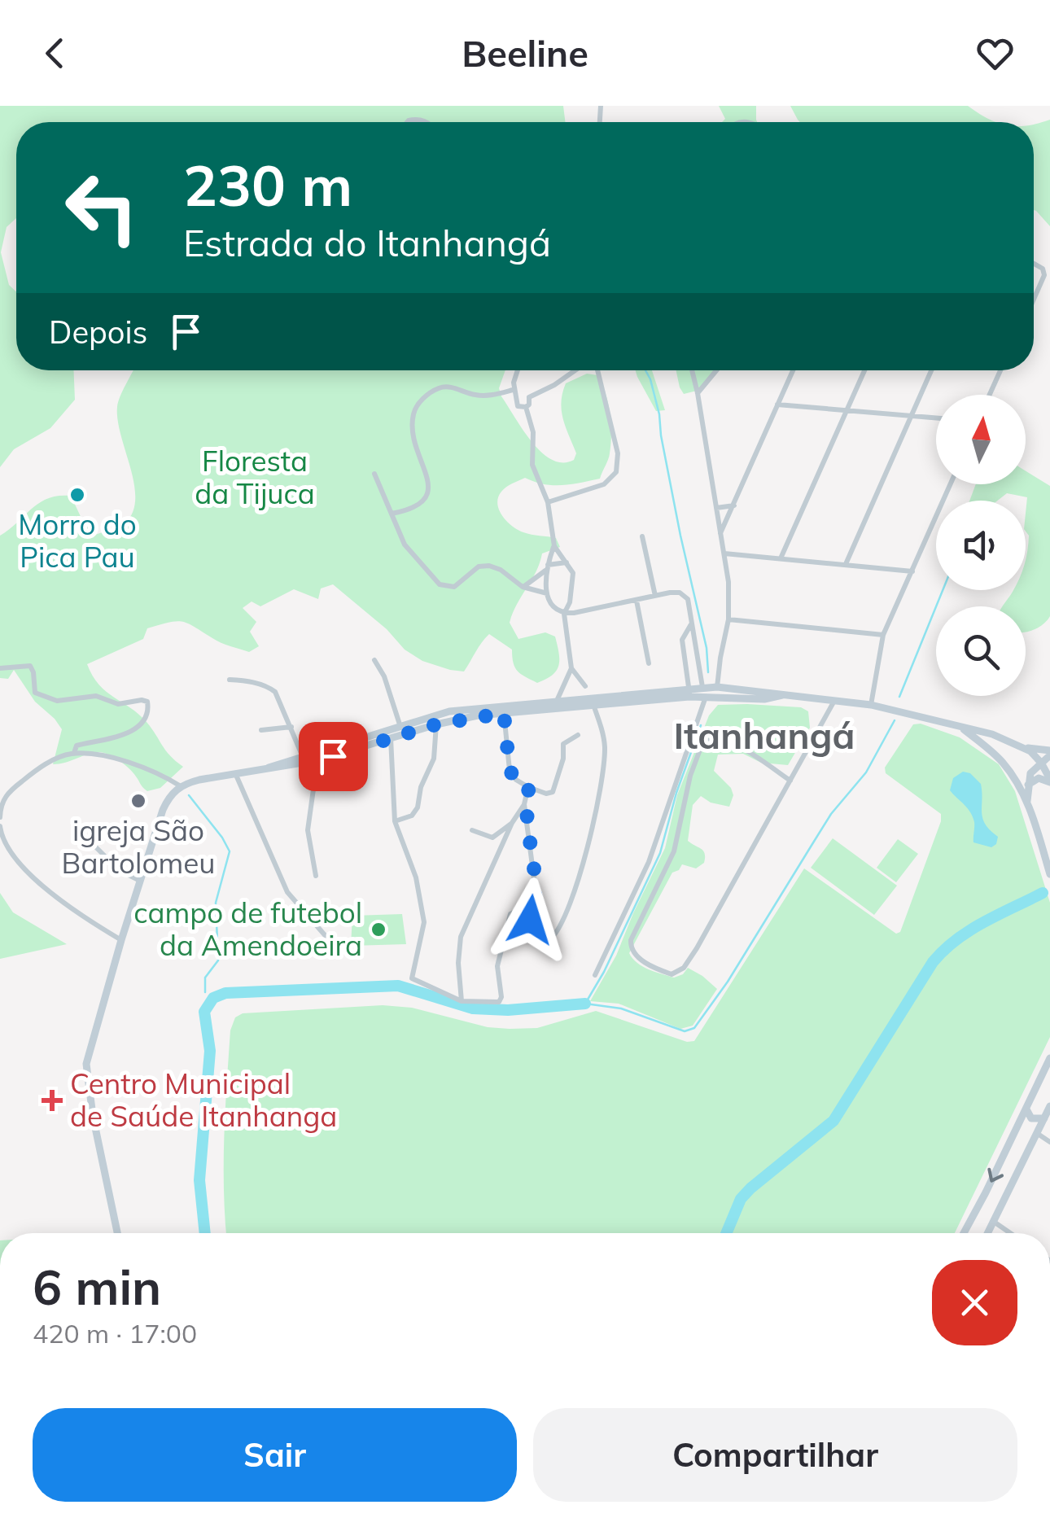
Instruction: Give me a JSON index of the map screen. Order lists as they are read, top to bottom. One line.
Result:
{"districts":["Itanhangá"],"parks":["Floresta da Tijuca"],"places":{"other":["Morro do Pica Pau","igreja São Bartolomeu","campo de futebol da Amendoeira"],"health":["Centro Municipal de Saúde Itanhanga"]},"north":"top","page":{"header":"Beeline","turn":["230 m","Estrada do Itanhangá"],"then":"Depois","heading":["6 min","420 m · 17:00"],"buttons":["Sair","Compartilhar"]}}
